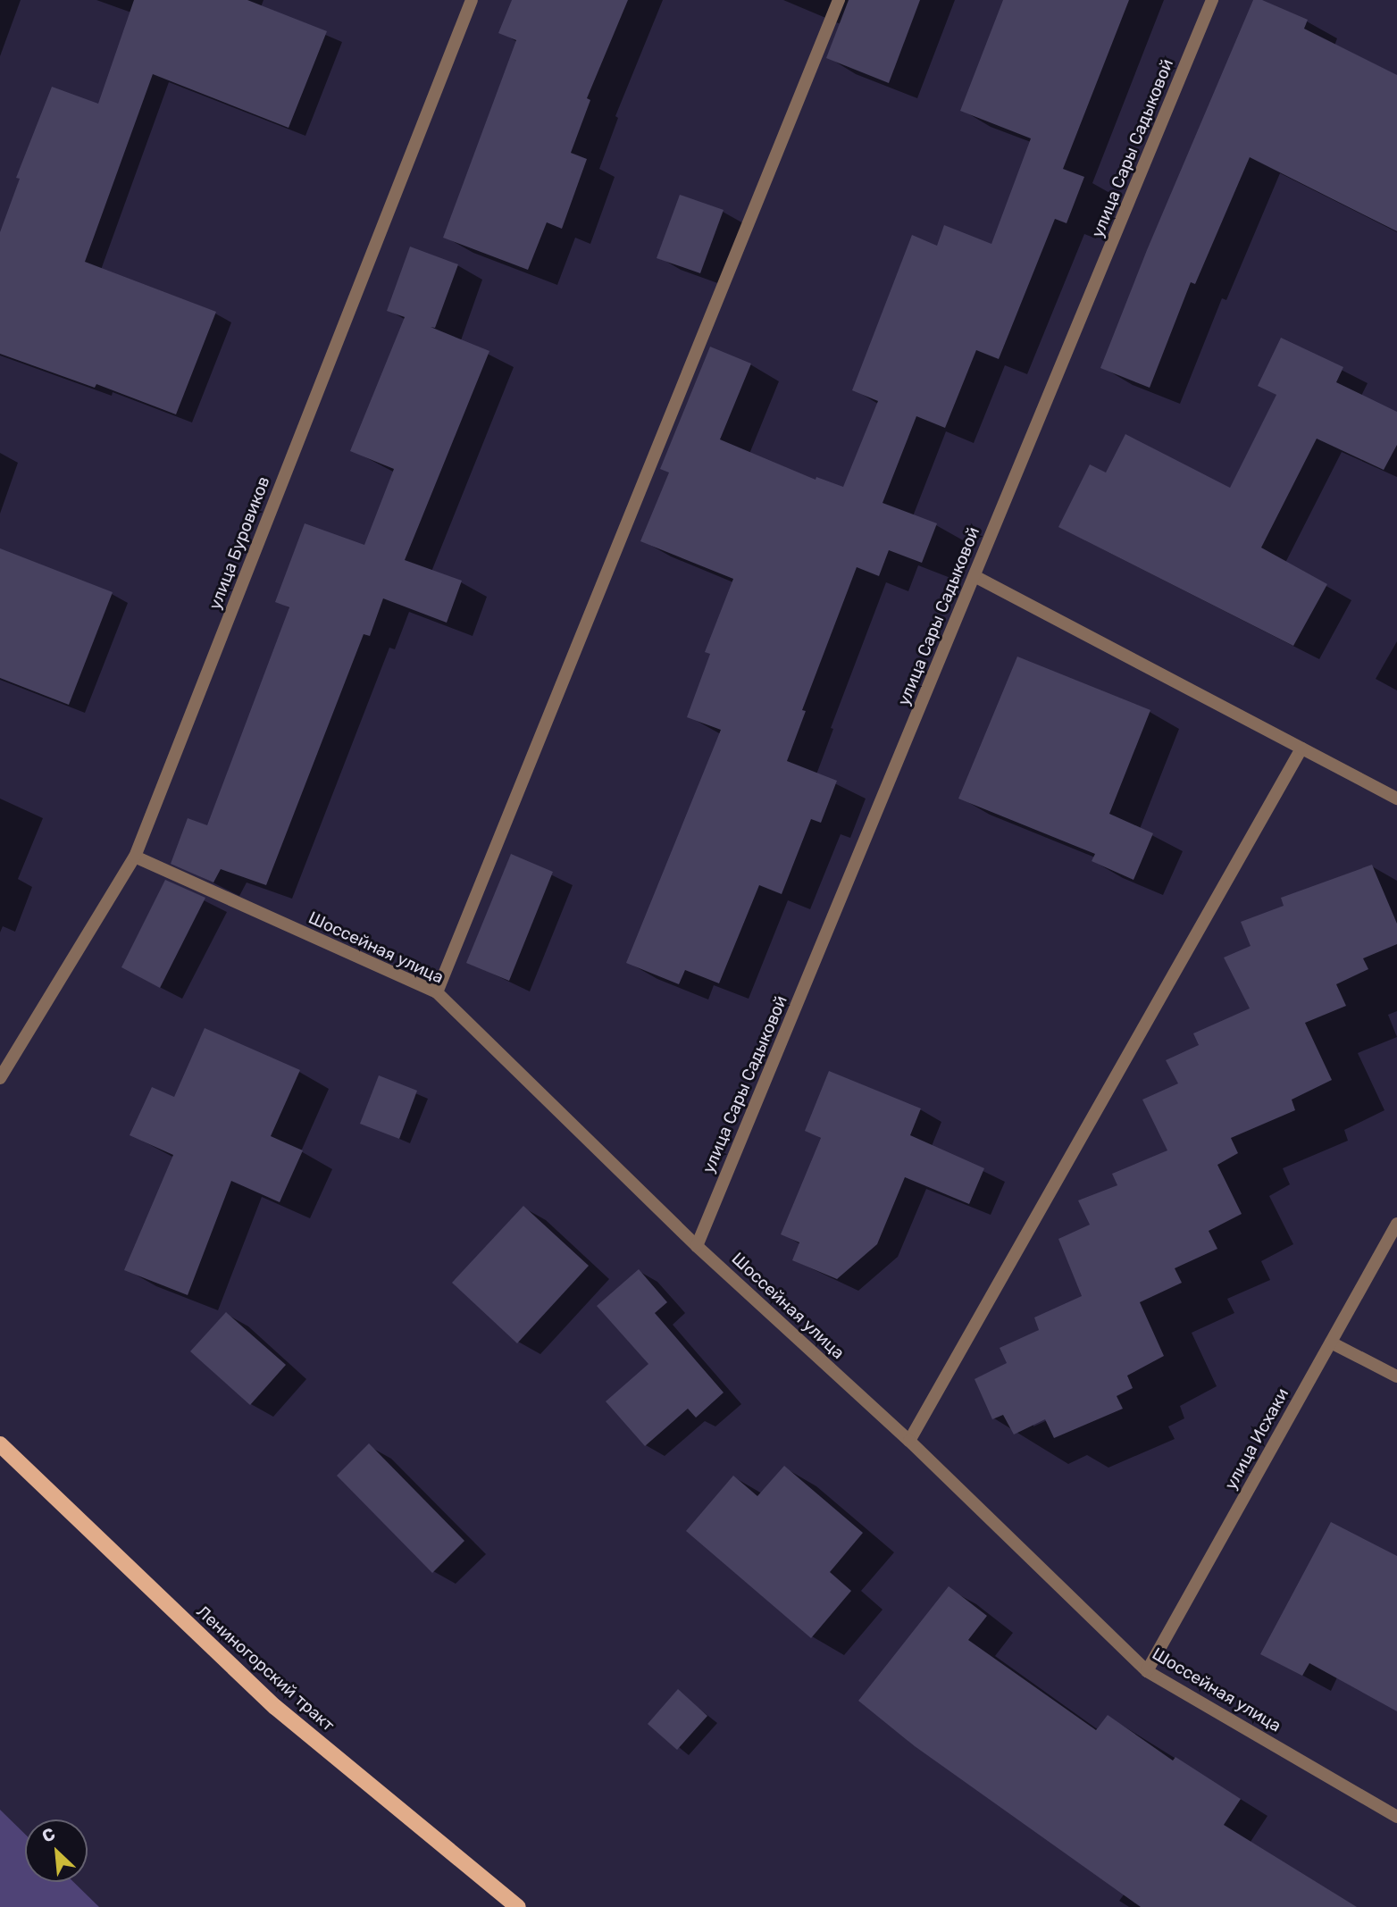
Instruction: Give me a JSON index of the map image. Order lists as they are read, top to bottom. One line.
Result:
{"streets":{"main road":["Лениногорский тракт"],"street":["улица Сары Садыковой","улица Буровиков","Шоссейная улица","улица Исхаки"]},"crossings":[["улица Сары Садыковой","Шоссейная улица"],["улица Буровиков","Шоссейная улица"],["Шоссейная улица","улица Исхаки"]],"north":"top left"}
